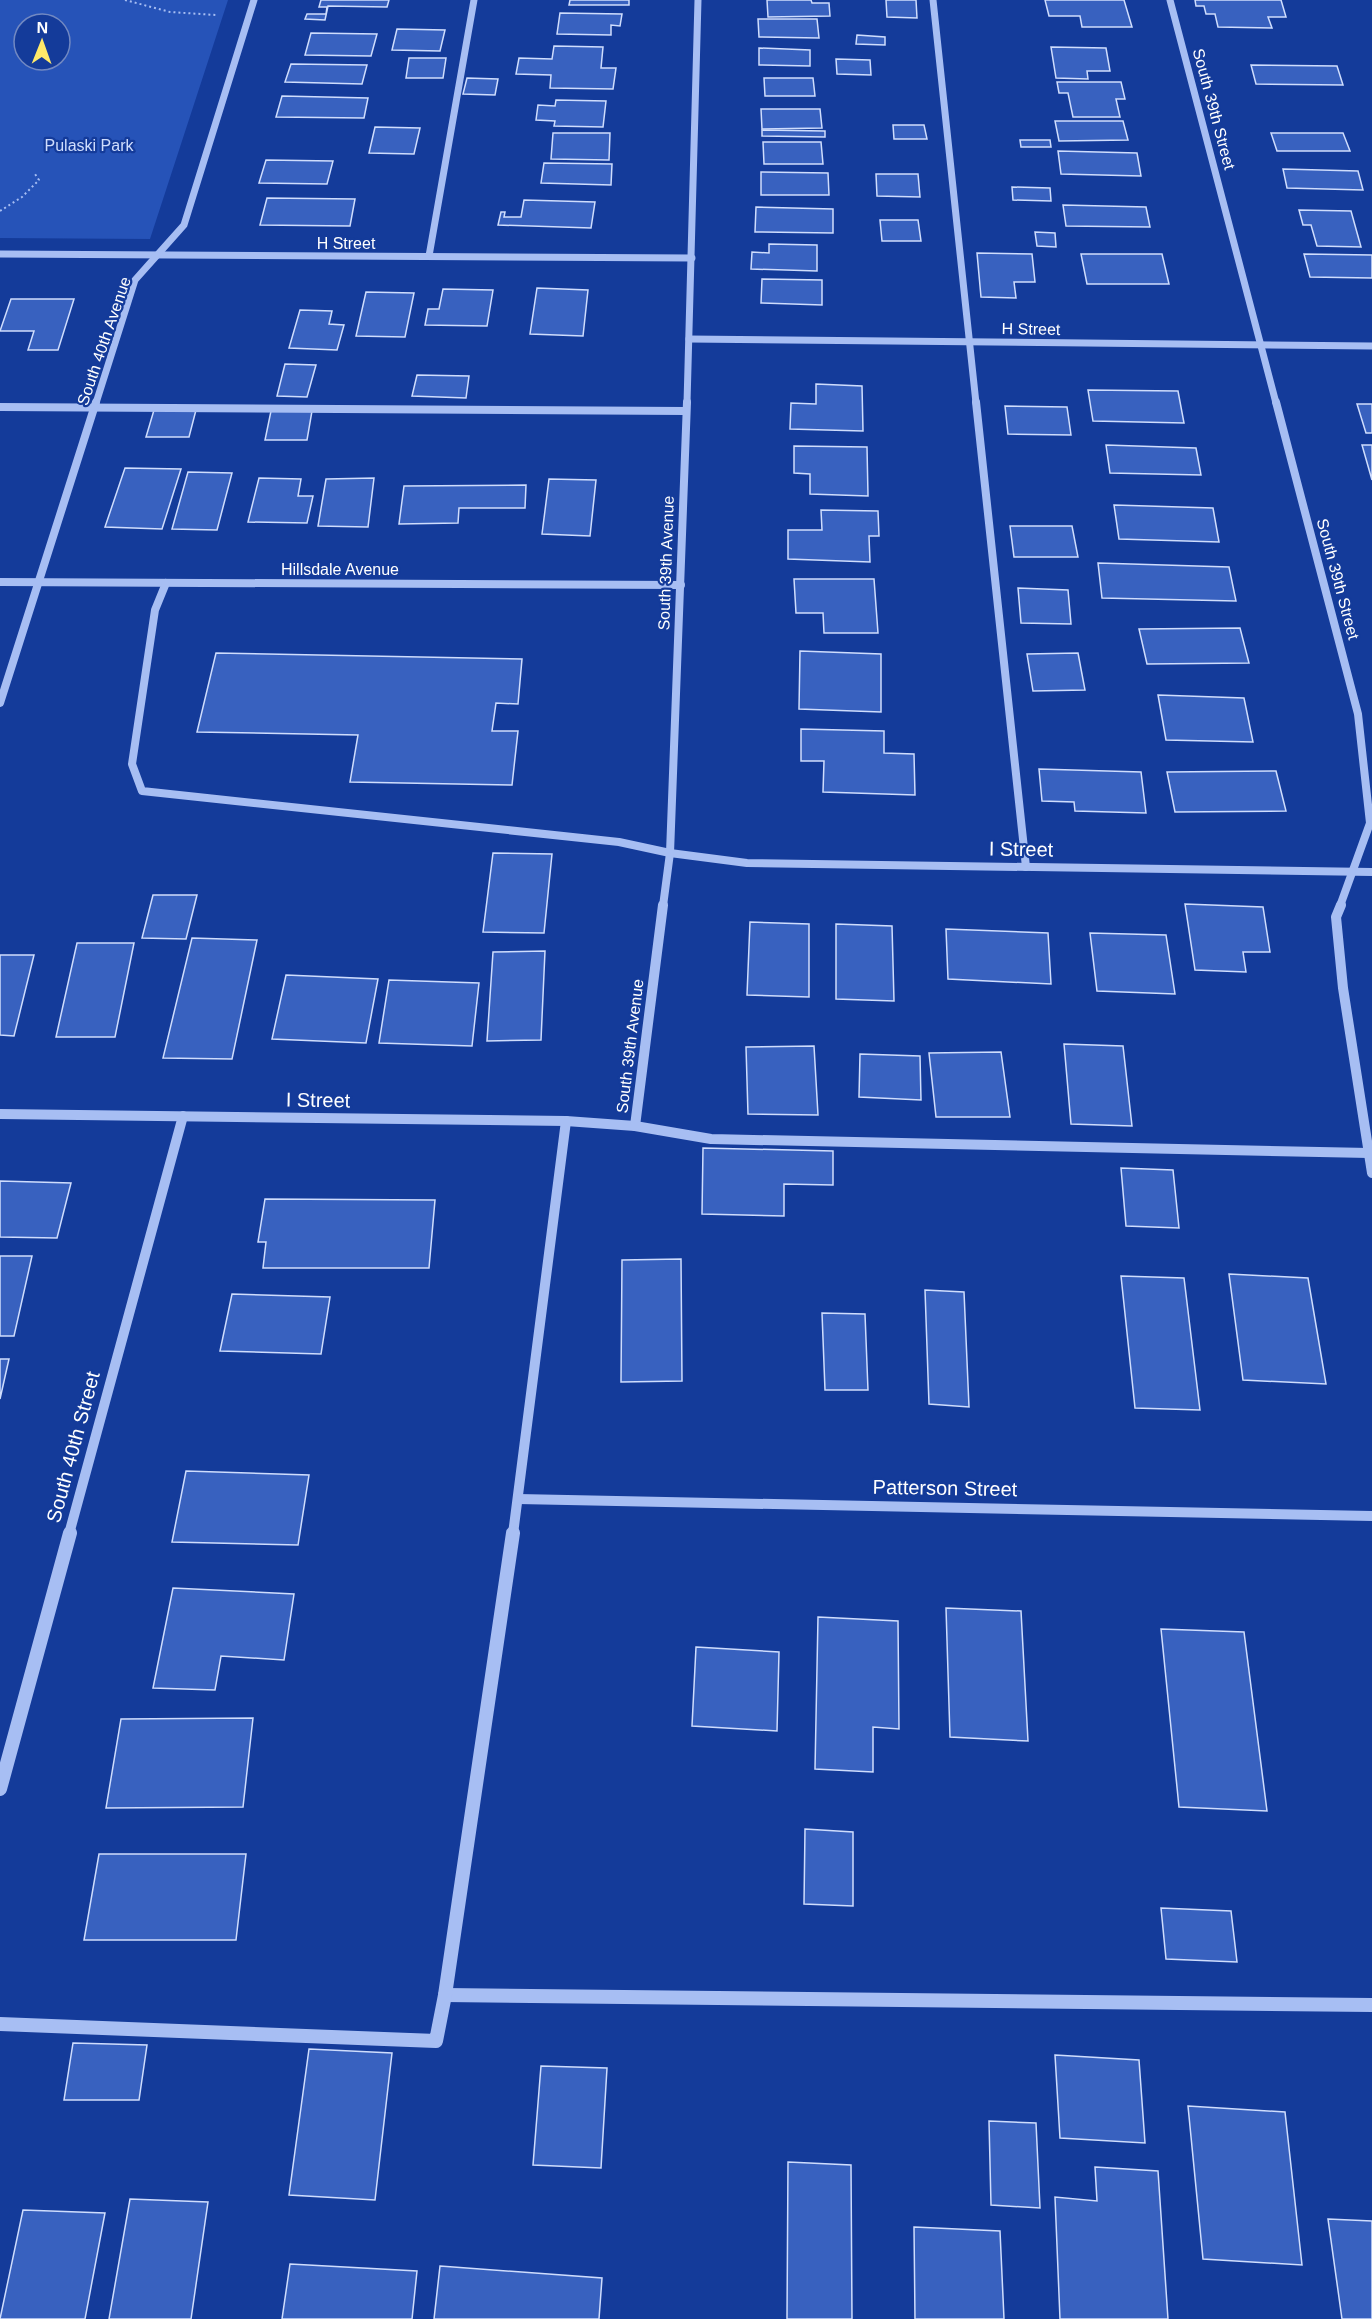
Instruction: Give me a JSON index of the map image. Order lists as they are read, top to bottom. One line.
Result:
{"streets":{"street":["South 39th Street","H Street","South 40th Avenue","South 39th Avenue","Hillsdale Avenue","I Street","South 40th Street","Patterson Street"]},"crossings":[["South 39th Street","H Street"],["South 39th Street","I Street"],["H Street","South 40th Avenue"],["H Street","South 39th Avenue"],["South 40th Avenue","Hillsdale Avenue"],["South 39th Avenue","Hillsdale Avenue"],["South 39th Avenue","I Street"],["Hillsdale Avenue","I Street"],["I Street","South 40th Street"]],"parks":["Pulaski Park"],"north":"top"}
